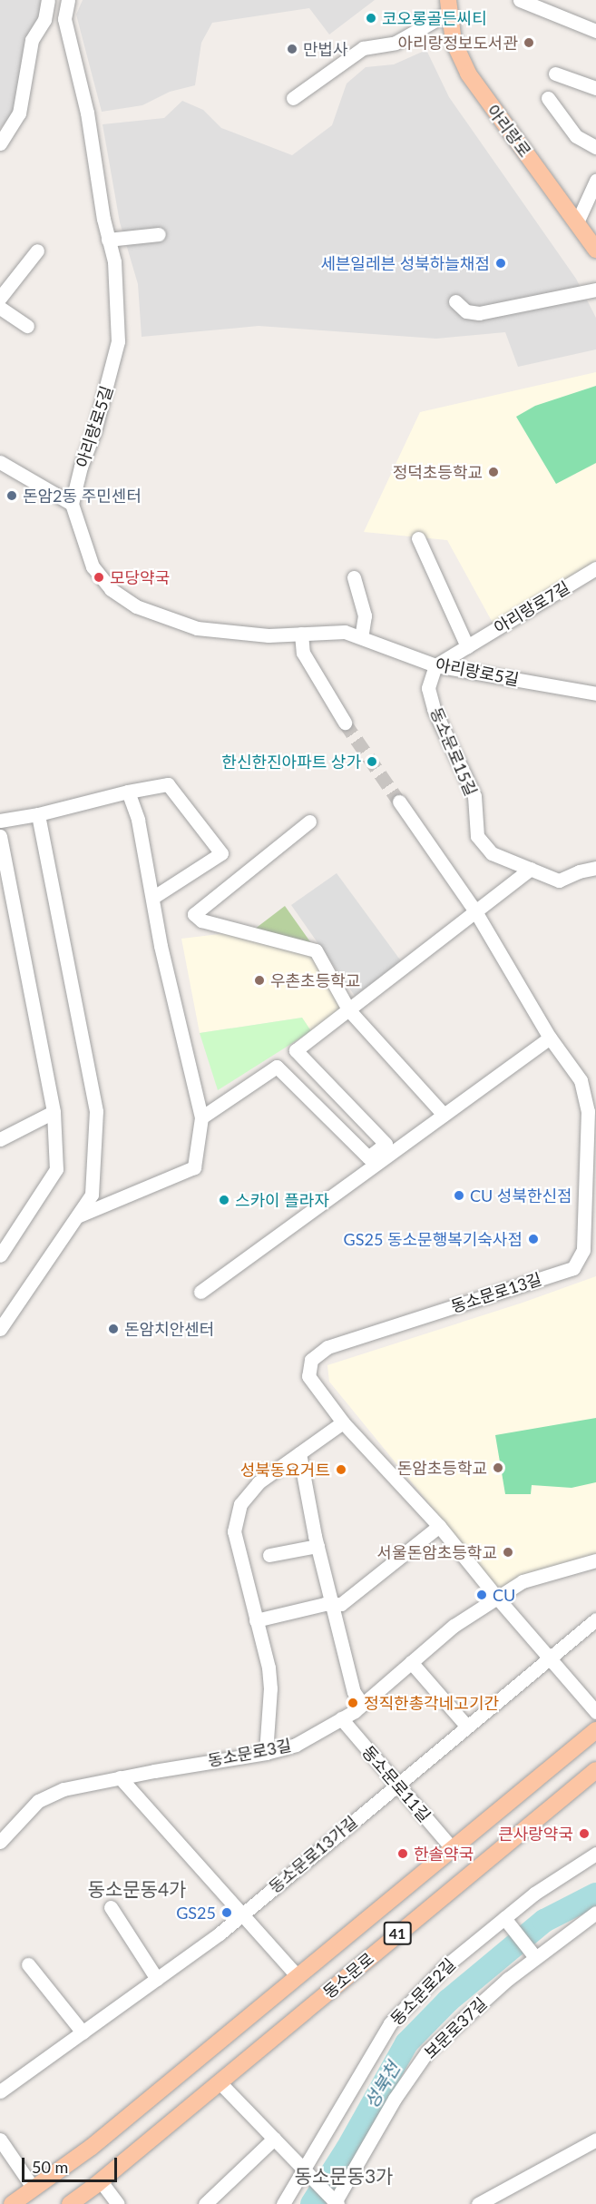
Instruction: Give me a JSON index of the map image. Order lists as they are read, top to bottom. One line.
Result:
{"streets":{"main road":["아리랑로","41","동소문로"],"street":["아리랑로5길","아리랑로7길","동소문로15길","동소문로13길","동소문로3길","동소문로11길","동소문로13가길","동소문로2길","보문로37길"]},"crossings":[["아리랑로5길","아리랑로7길"],["아리랑로5길","동소문로15길"],["아리랑로7길","동소문로15길"],["동소문로13길","동소문로3길"],["동소문로13길","동소문로13가길"],["동소문로3길","동소문로11길"],["동소문로11길","동소문로13가길"],["동소문로11길","동소문로"]],"districts":["동소문동4가","동소문동3가"],"water":["성북천"],"places":["코오롱골든씨티","아리랑정보도서관","만법사","세븐일레븐 성북하늘채점","정덕초등학교","돈암2동 주민센터","모당약국","한신한진아파트 상가","우촌초등학교","CU 성북한신점","스카이 플라자","GS25 동소문행복기숙사점","돈암치안센터","돈암초등학교","성북동요거트","서울돈암초등학교","CU","정직한총각네고기간","큰사랑약국","한솔약국","GS25"],"scale_bar":"50 m"}
